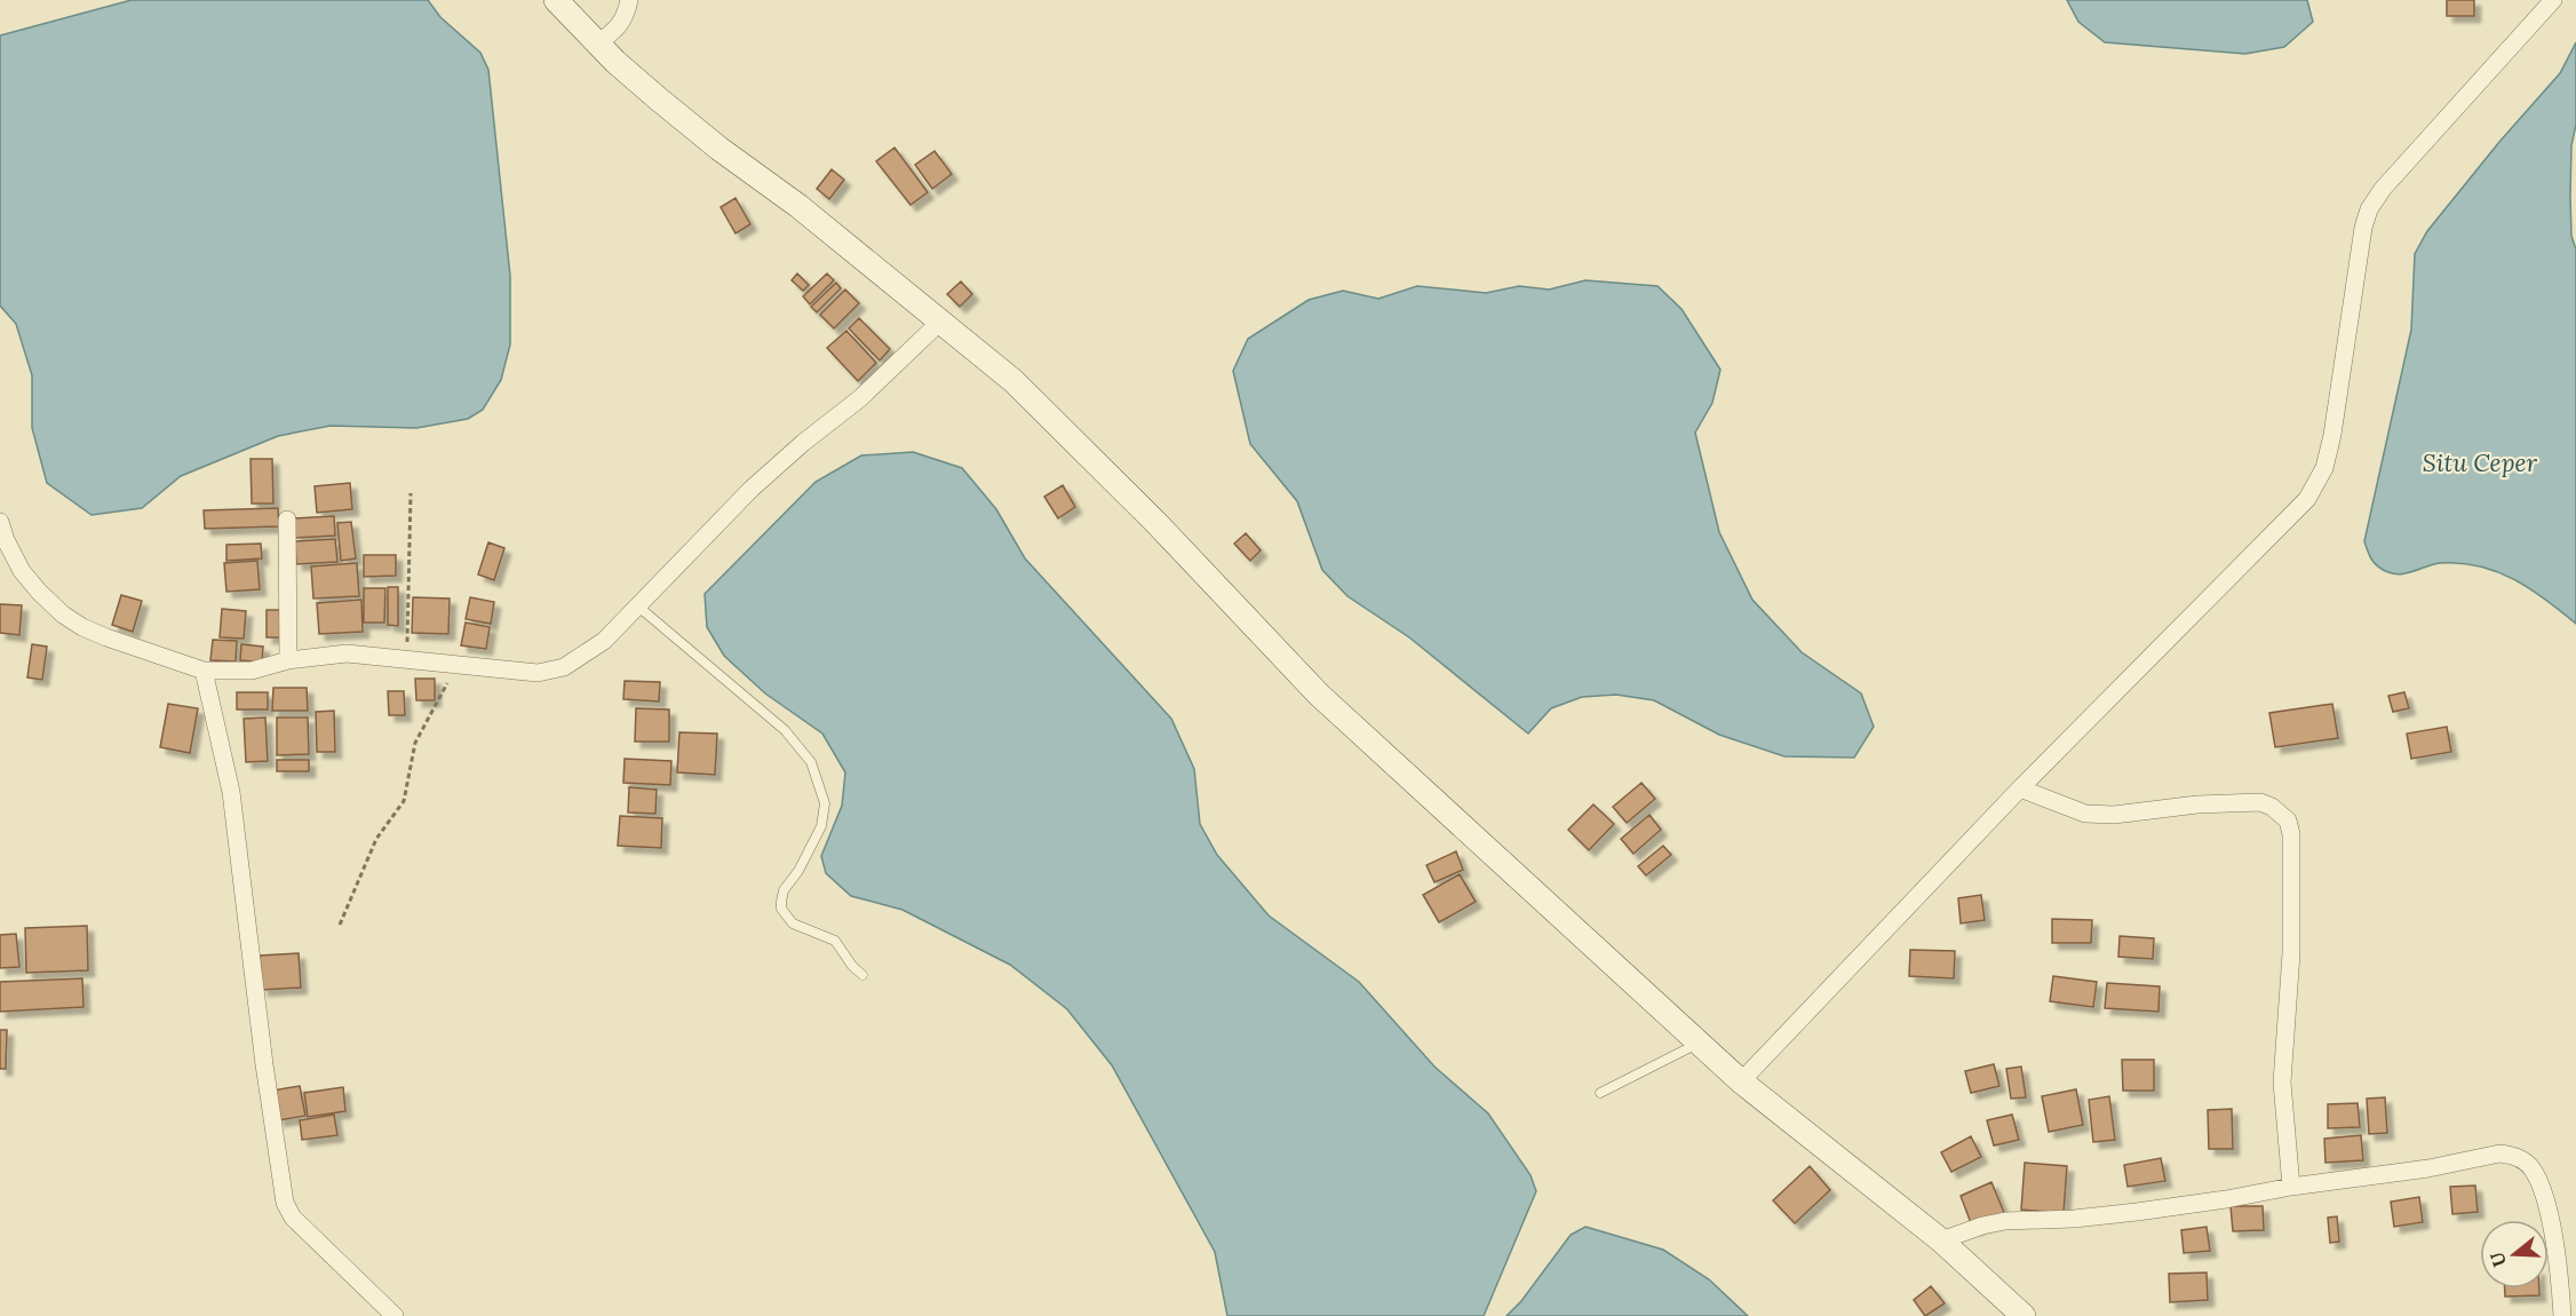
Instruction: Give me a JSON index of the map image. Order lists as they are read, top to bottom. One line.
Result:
{"water":["Situ Ceper"],"north":"left"}
